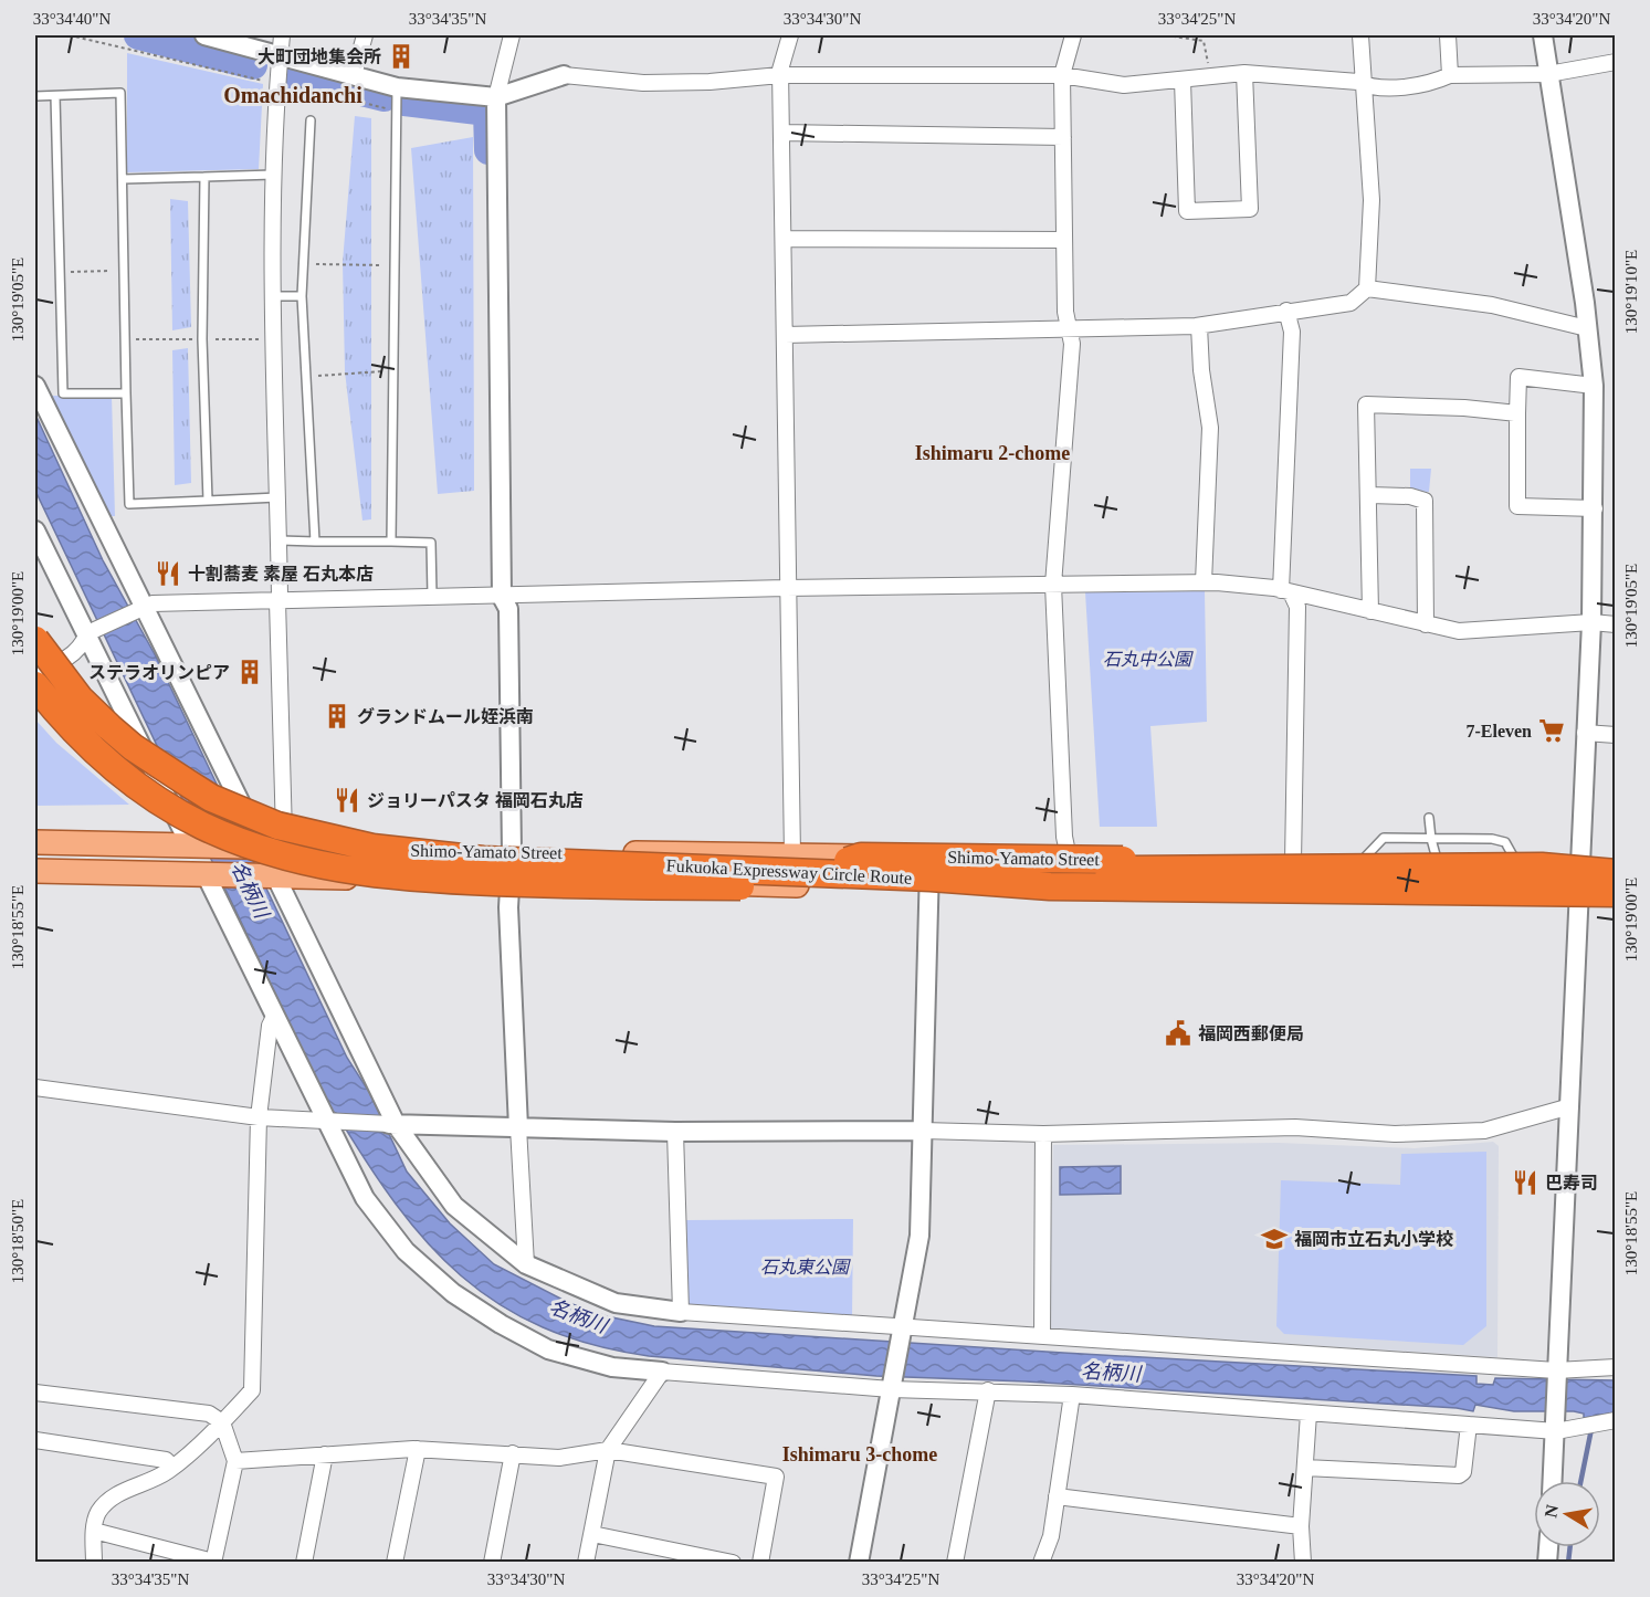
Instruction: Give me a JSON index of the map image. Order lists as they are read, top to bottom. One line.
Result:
{"streets":{"highway":["Fukuoka Expressway Circle Route"],"main road":["Shimo-Yamato Street"]},"crossings":[["Shimo-Yamato Street","Fukuoka Expressway Circle Route"]],"districts":["Omachidanchi","Ishimaru 2-chome","Ishimaru 3-chome"],"water":["名柄川"],"parks":["石丸中公園","石丸東公園"],"places":{"building":["大町団地集会所","ステラオリンピア","グランドムール姪浜南"],"restaurant":["十割蕎麦 素屋 石丸本店","ジョリーパスタ 福岡石丸店","巴寿司"],"supermarket":["7-Eleven"],"public building":["福岡西郵便局"],"school or university":["福岡市立石丸小学校"]},"north":"left","coordinates":["33°34'40\"N","33°34'35\"N","33°34'30\"N","33°34'25\"N","33°34'20\"N","130°19'10\"E","130°19'05\"E","130°19'00\"E","130°18'55\"E","130°18'50\"E"]}
